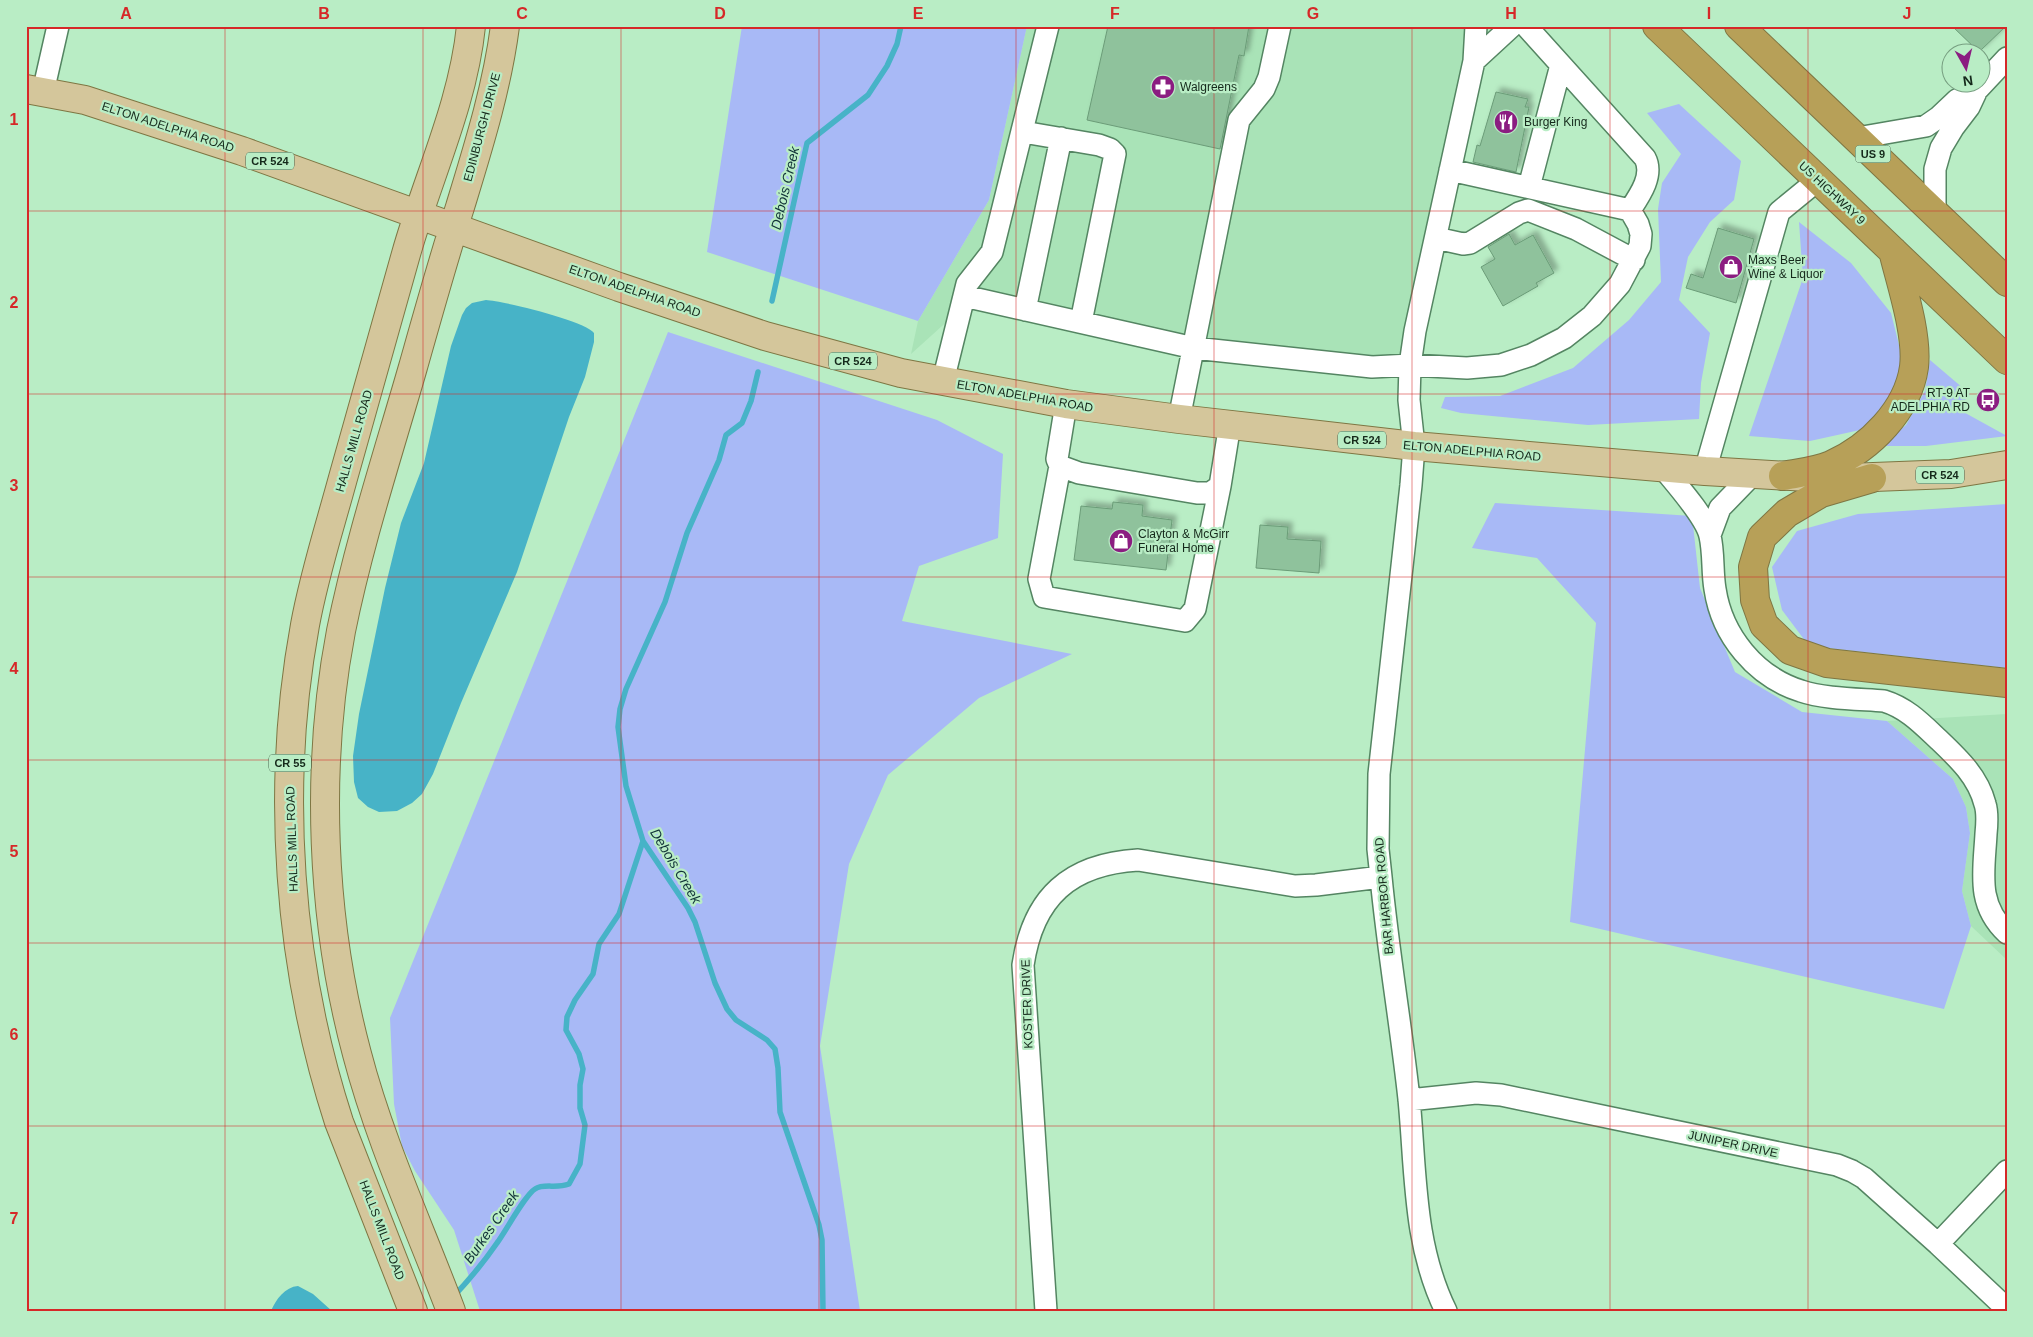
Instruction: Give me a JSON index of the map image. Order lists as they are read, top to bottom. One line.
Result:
{"streets":{"highway":["US 9","US HIGHWAY 9"],"main road":["ELTON ADELPHIA ROAD","EDINBURGH DRIVE","CR 524","HALLS MILL ROAD","CR 55"],"street":["BAR HARBOR ROAD","KOSTER DRIVE","JUNIPER DRIVE"]},"crossings":[["ELTON ADELPHIA ROAD","EDINBURGH DRIVE"],["ELTON ADELPHIA ROAD","HALLS MILL ROAD"],["ELTON ADELPHIA ROAD","CR 55"],["ELTON ADELPHIA ROAD","BAR HARBOR ROAD"],["EDINBURGH DRIVE","CR 55"],["BAR HARBOR ROAD","KOSTER DRIVE"],["BAR HARBOR ROAD","JUNIPER DRIVE"]],"water":["Debois Creek","Burkes Creek"],"places":{"pharmacy":["Walgreens"],"restaurant":["Burger King"],"shop":["Maxs Beer Wine & Liquor","Clayton & McGirr Funeral Home"],"bus stop":["RT-9 AT ADELPHIA RD"]},"north":"bottom","grid":{"columns":["A","B","C","D","E","F","G","H","I","J"],"rows":["1","2","3","4","5","6","7"]}}
